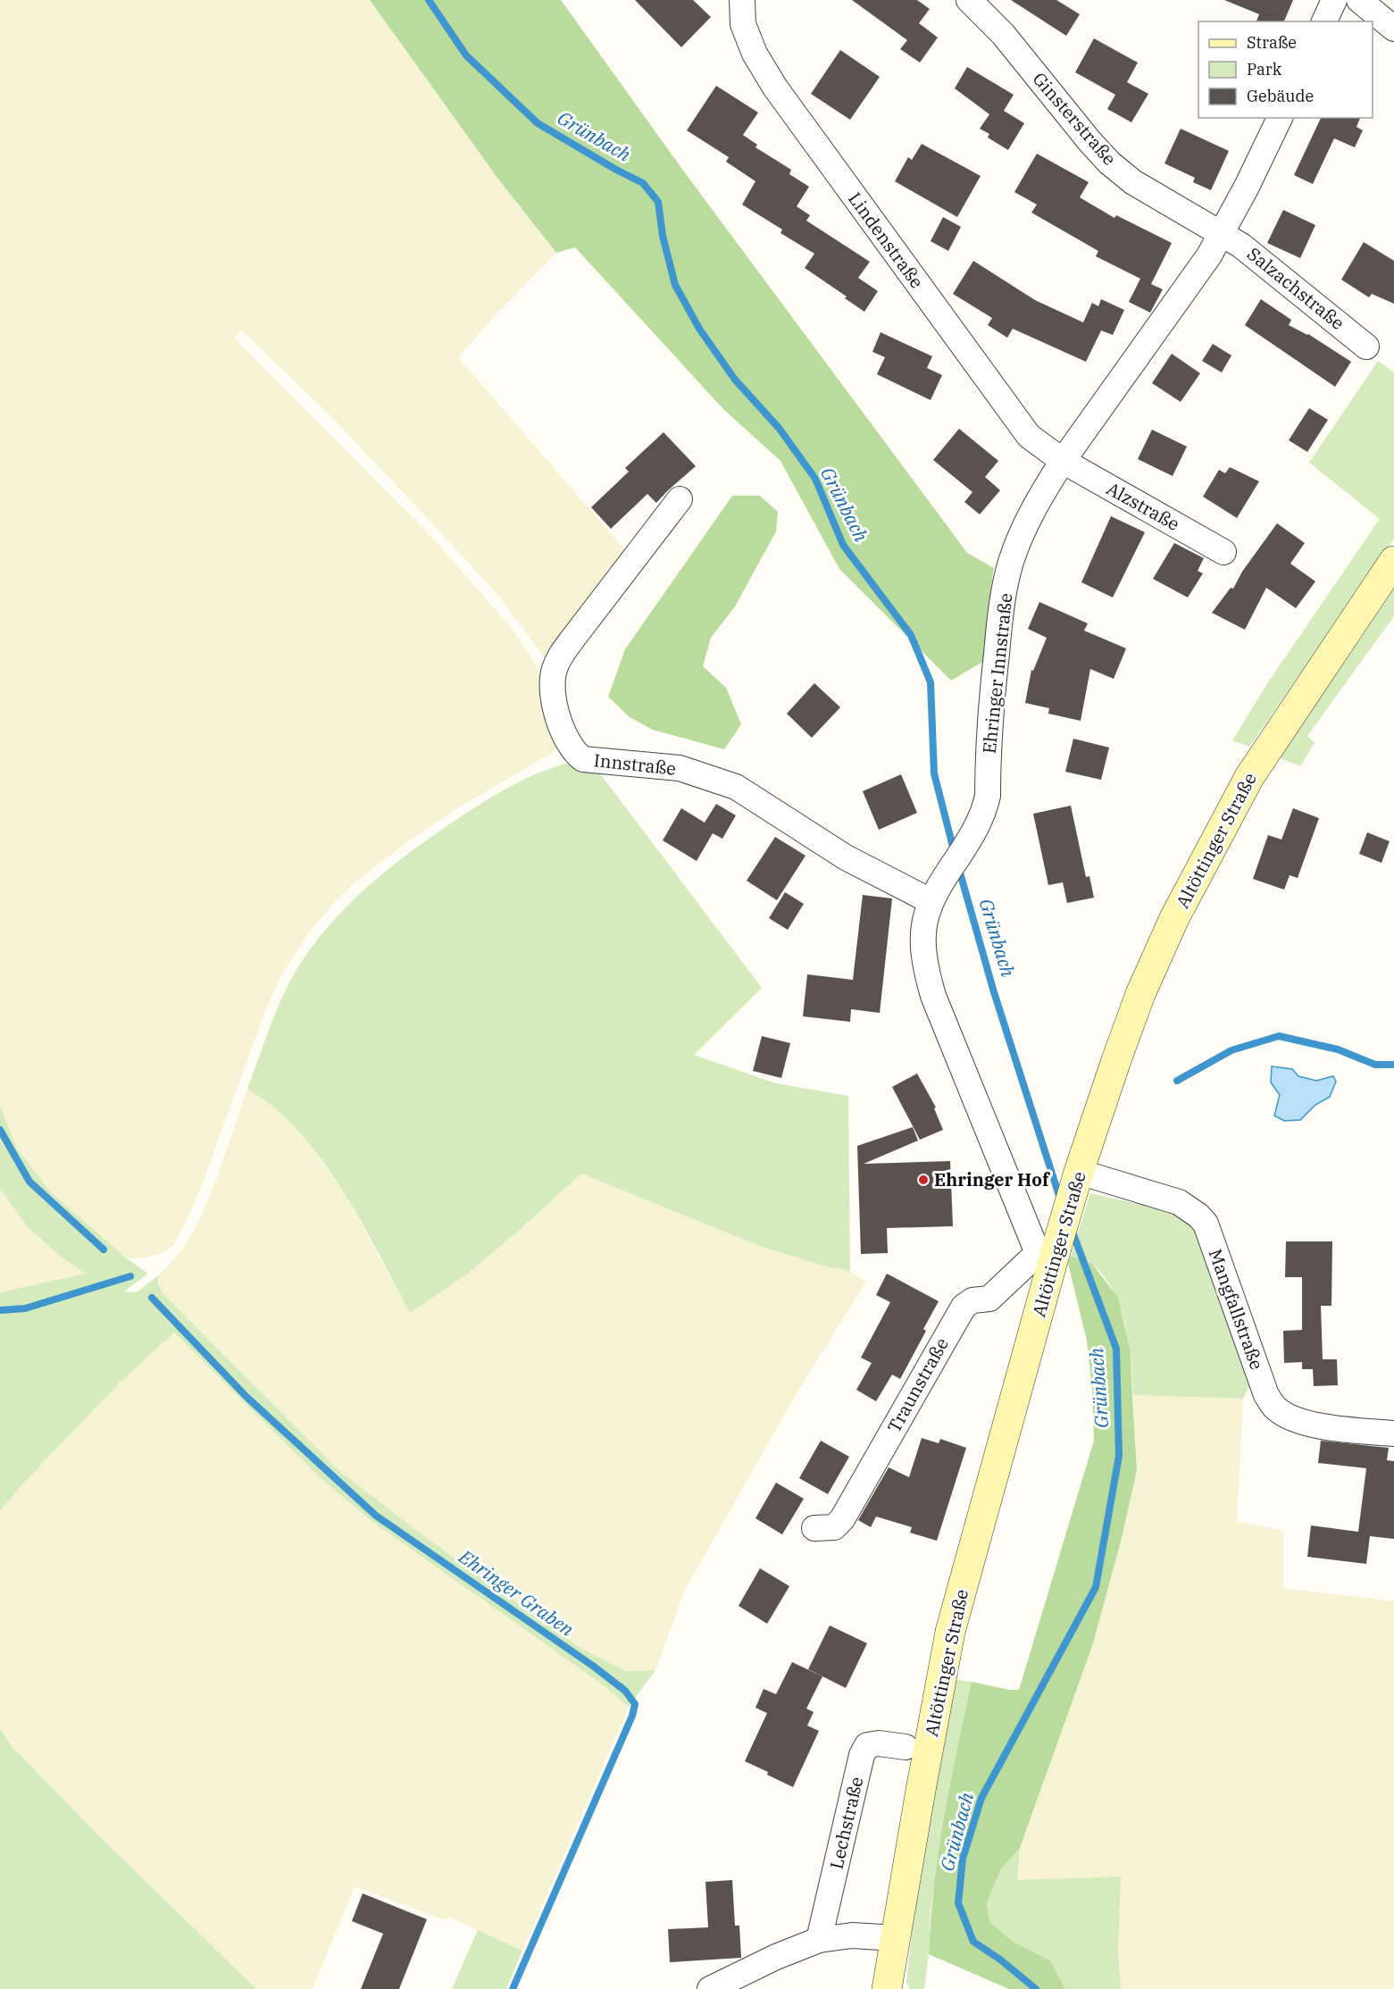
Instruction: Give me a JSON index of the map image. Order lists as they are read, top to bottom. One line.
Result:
{"streets":{"main road":["Altöttinger Straße"],"street":["Ginsterstraße","Lindenstraße","Salzachstraße","Alzstraße","Ehringer Innstraße","Innstraße","Mangfallstraße","Traunstraße","Lechstraße"]},"crossings":[["Ginsterstraße","Salzachstraße"],["Ginsterstraße","Ehringer Innstraße"],["Lindenstraße","Alzstraße"],["Lindenstraße","Ehringer Innstraße"],["Salzachstraße","Ehringer Innstraße"],["Alzstraße","Ehringer Innstraße"],["Ehringer Innstraße","Innstraße"],["Ehringer Innstraße","Altöttinger Straße"],["Ehringer Innstraße","Traunstraße"],["Altöttinger Straße","Mangfallstraße"],["Altöttinger Straße","Traunstraße"]],"water":["Grünbach","Ehringer Graben"],"places":["Ehringer Hof"],"legend":["Straße","Park","Gebäude"]}
